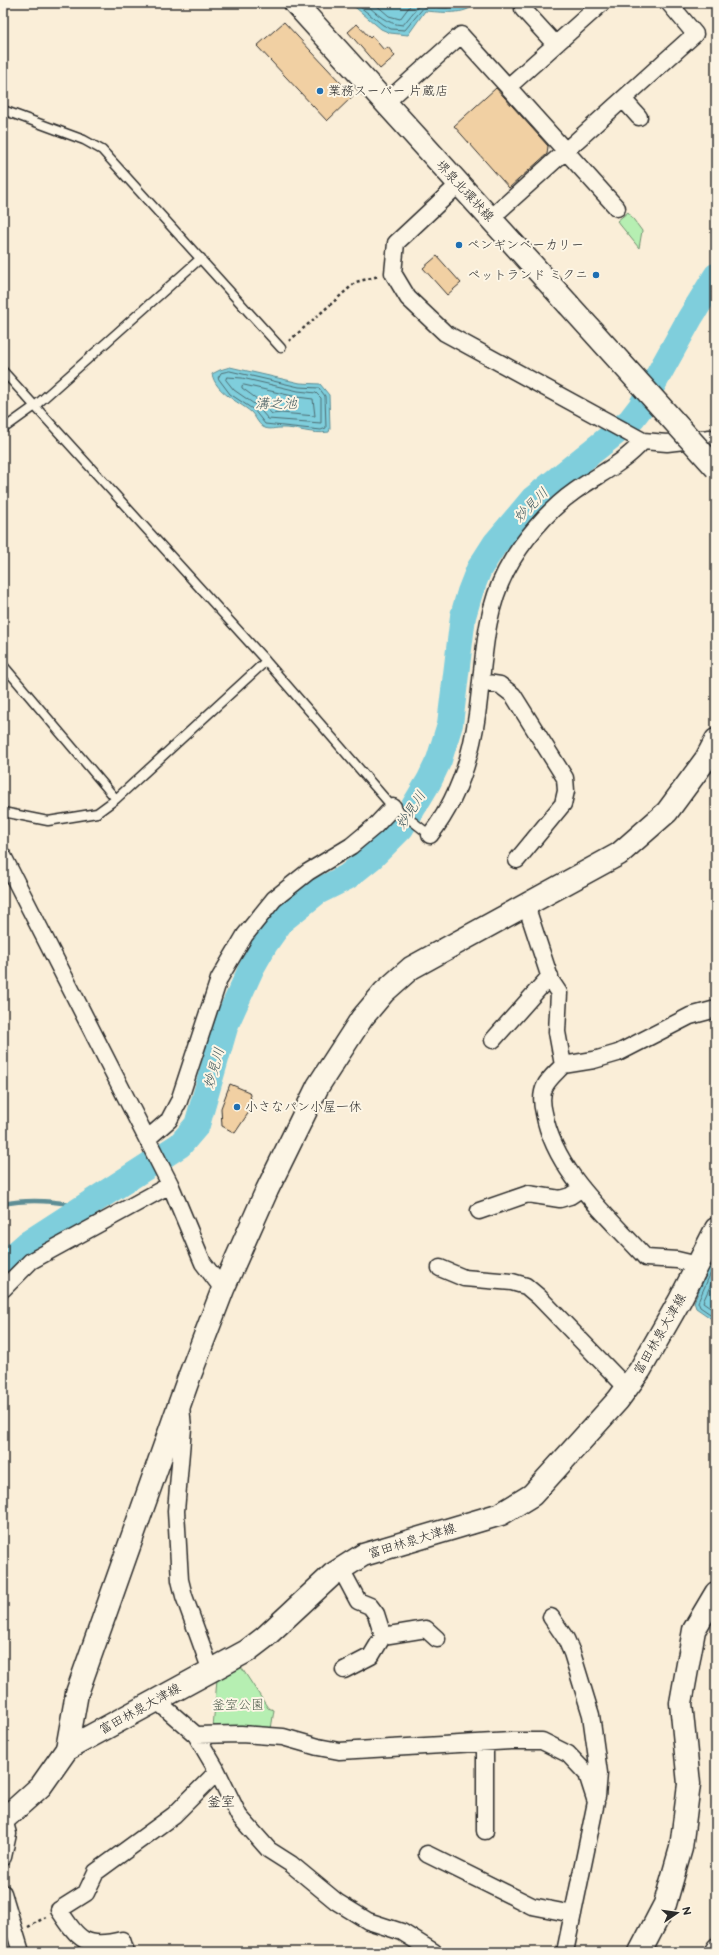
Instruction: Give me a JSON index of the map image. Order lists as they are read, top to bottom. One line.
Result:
{"streets":{"street":["堺泉北環状線","富田林泉大津線"]},"districts":["釜室"],"water":["溝之池","妙見川"],"parks":["釜室公園"],"places":["業務スーパー 片蔵店","ペンギンベーカリー","ペットランド ミクニ","小さなパン小屋一休"],"north":"right"}
